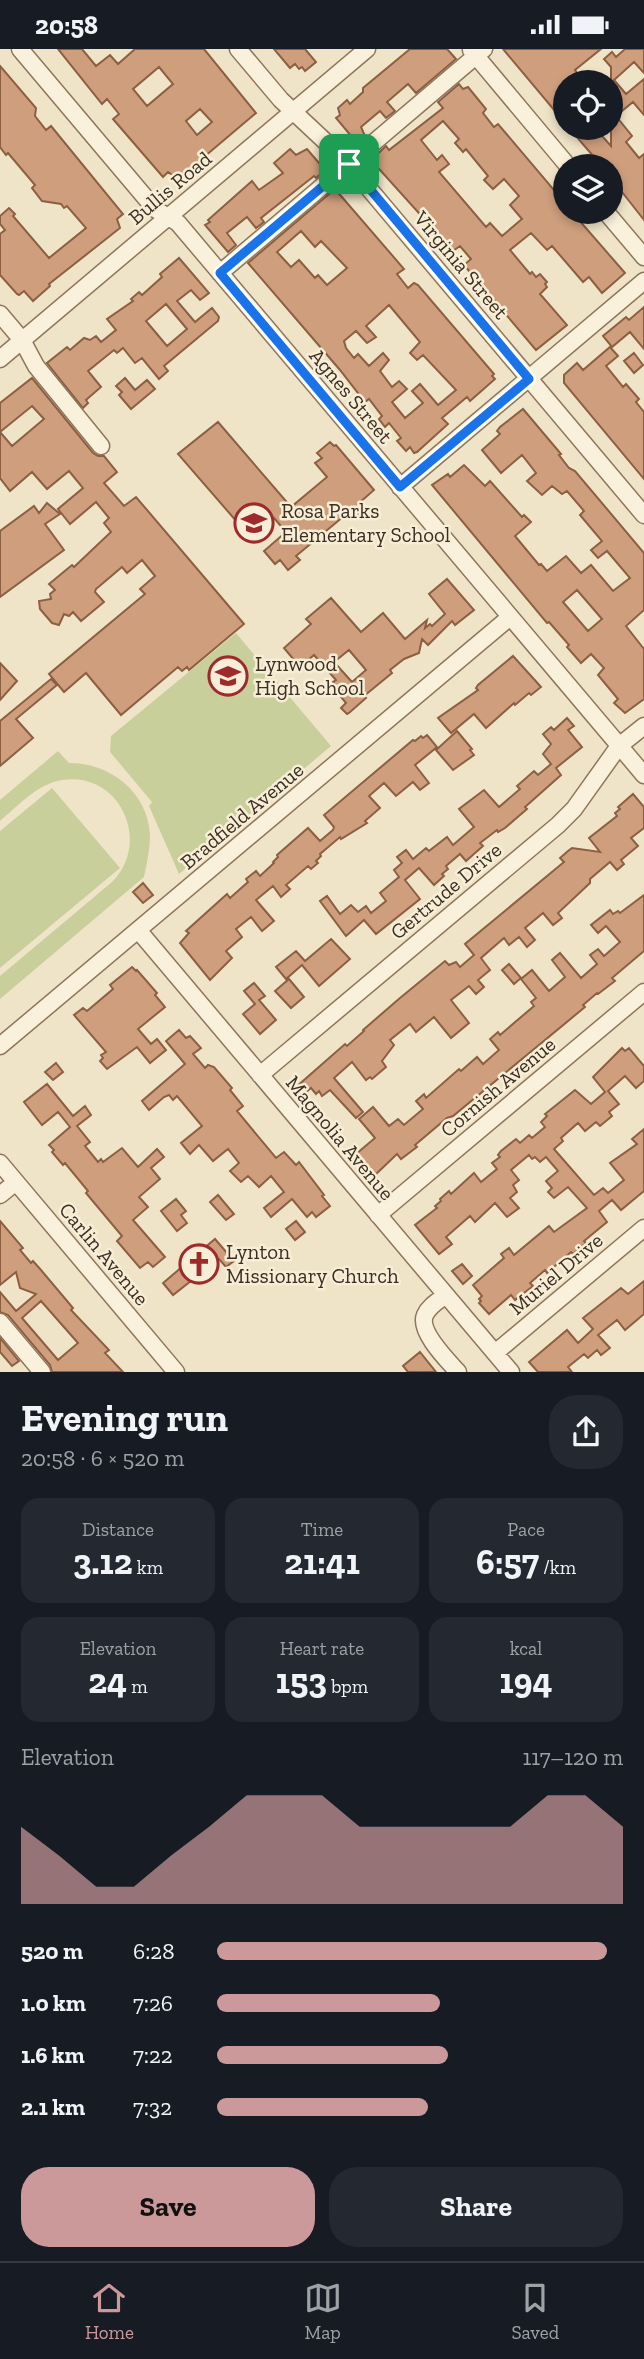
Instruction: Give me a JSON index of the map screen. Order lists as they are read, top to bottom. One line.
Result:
{"streets":{"street":["Bullis Road","Virginia Street","Agnes Street","Bradfield Avenue","Gertrude Drive","Cornish Avenue","Magnolia Avenue","Carlin Avenue","Muriel Drive"]},"crossings":[["Bullis Road","Virginia Street"],["Bullis Road","Agnes Street"],["Agnes Street","Bradfield Avenue"],["Agnes Street","Gertrude Drive"],["Bradfield Avenue","Magnolia Avenue"],["Gertrude Drive","Magnolia Avenue"],["Cornish Avenue","Magnolia Avenue"],["Magnolia Avenue","Muriel Drive"]],"places":{"school or university":["Rosa Parks Elementary School","Lynwood High School"],"church":["Lynton Missionary Church"]},"page":{"status":"20:58","heading":["Evening run","20:58 · 6 × 520 m"],"stats":[["Distance","3.12 km"],["Time","21:41"],["Pace","6:57 /km"],["Elevation","24 m"],["Heart rate","153 bpm"],["kcal","194"]],"chart":["Elevation","117–120 m"],"list":[{"name":"520 m","note":"6:28"},{"name":"1.0 km","note":"7:26"},{"name":"1.6 km","note":"7:22"},{"name":"2.1 km","note":"7:32"}],"buttons":["Save","Share"],"tabs":["Home","Map","Saved"]}}
